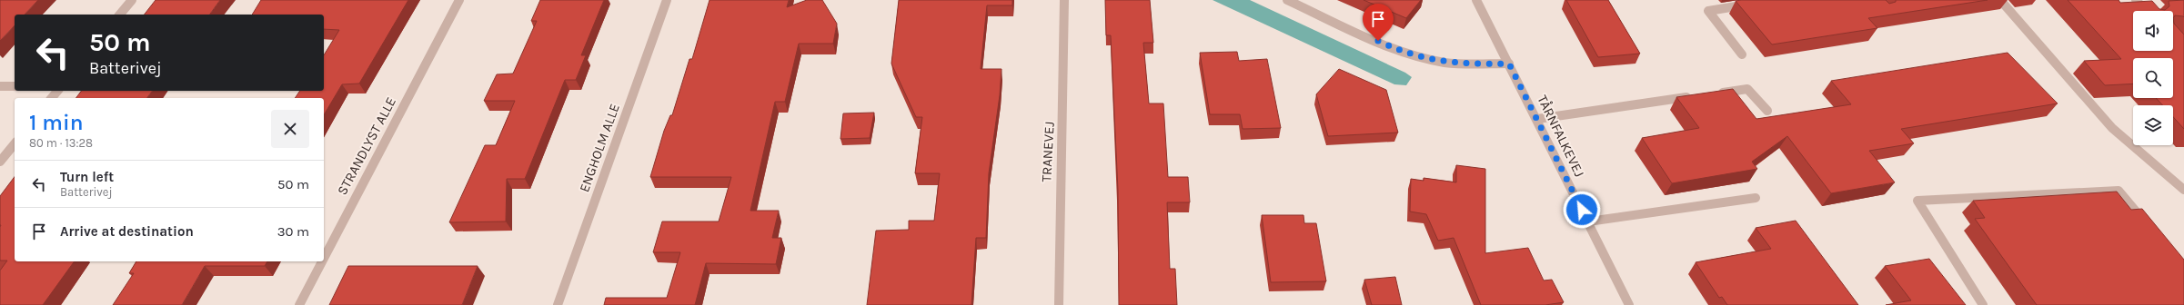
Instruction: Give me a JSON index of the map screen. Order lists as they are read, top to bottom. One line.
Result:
{"streets":{"street":["TÅRNFALKEVEJ","STRANDLYST ALLE","ENGHOLM ALLE","TRANEVEJ"]},"page":{"turn":["50 m","Batterivej"],"heading":["1 min","80 m · 13:28"],"list":[{"name":"Turn left","note":"Batterivej","value":"50 m"},{"name":"Arrive at destination","value":"30 m"}]}}
